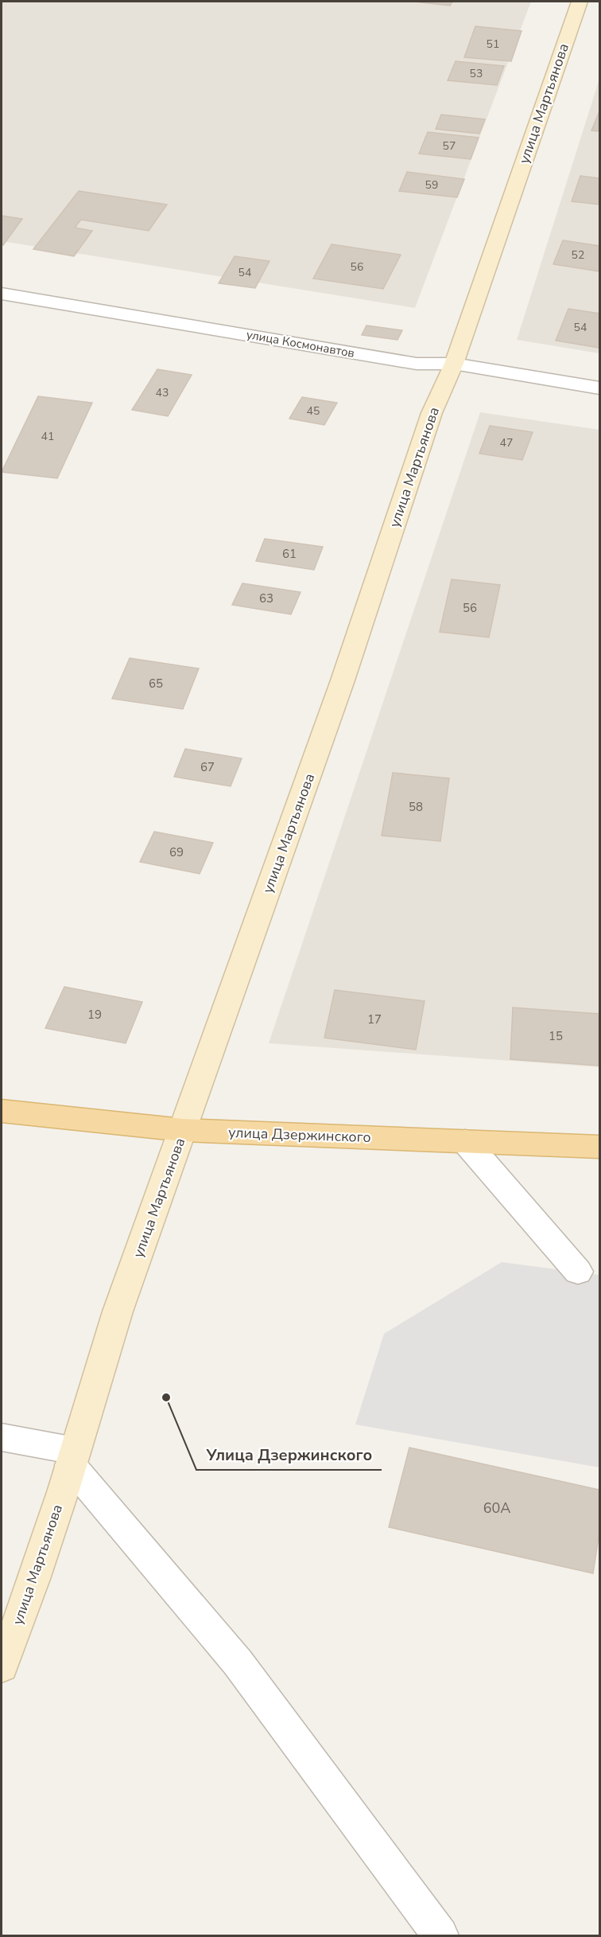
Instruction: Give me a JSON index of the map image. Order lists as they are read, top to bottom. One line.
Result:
{"streets":{"main road":["улица Мартьянова","улица Дзержинского"],"street":["улица Космонавтов"]},"crossings":[["улица Мартьянова","улица Космонавтов"],["улица Мартьянова","улица Дзержинского"]],"places":["Улица Дзержинского"],"house_numbers":["51","53","57","59","52","56","54","54","43","45","41","47","61","63","56","65","67","58","69","19","17","15","60А"]}
